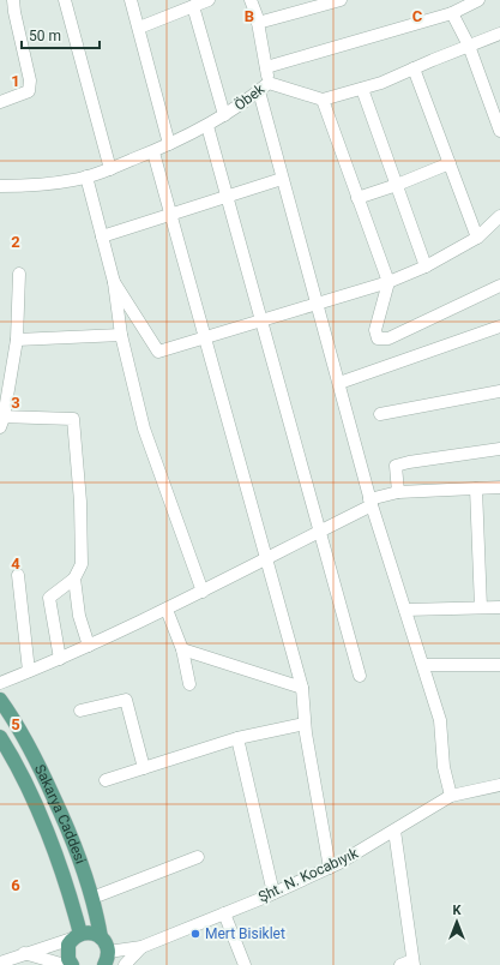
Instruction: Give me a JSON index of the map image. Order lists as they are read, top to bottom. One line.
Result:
{"streets":{"main road":["Sakarya Caddesi"],"street":["Öbek","Şht. N. Kocabıyık"]},"crossings":[["Sakarya Caddesi","Şht. N. Kocabıyık"]],"places":["Mert Bisiklet"],"scale_bar":"50 m","north":"top","grid":{"columns":["B","C"],"rows":["1","2","3","4","5","6"]}}
